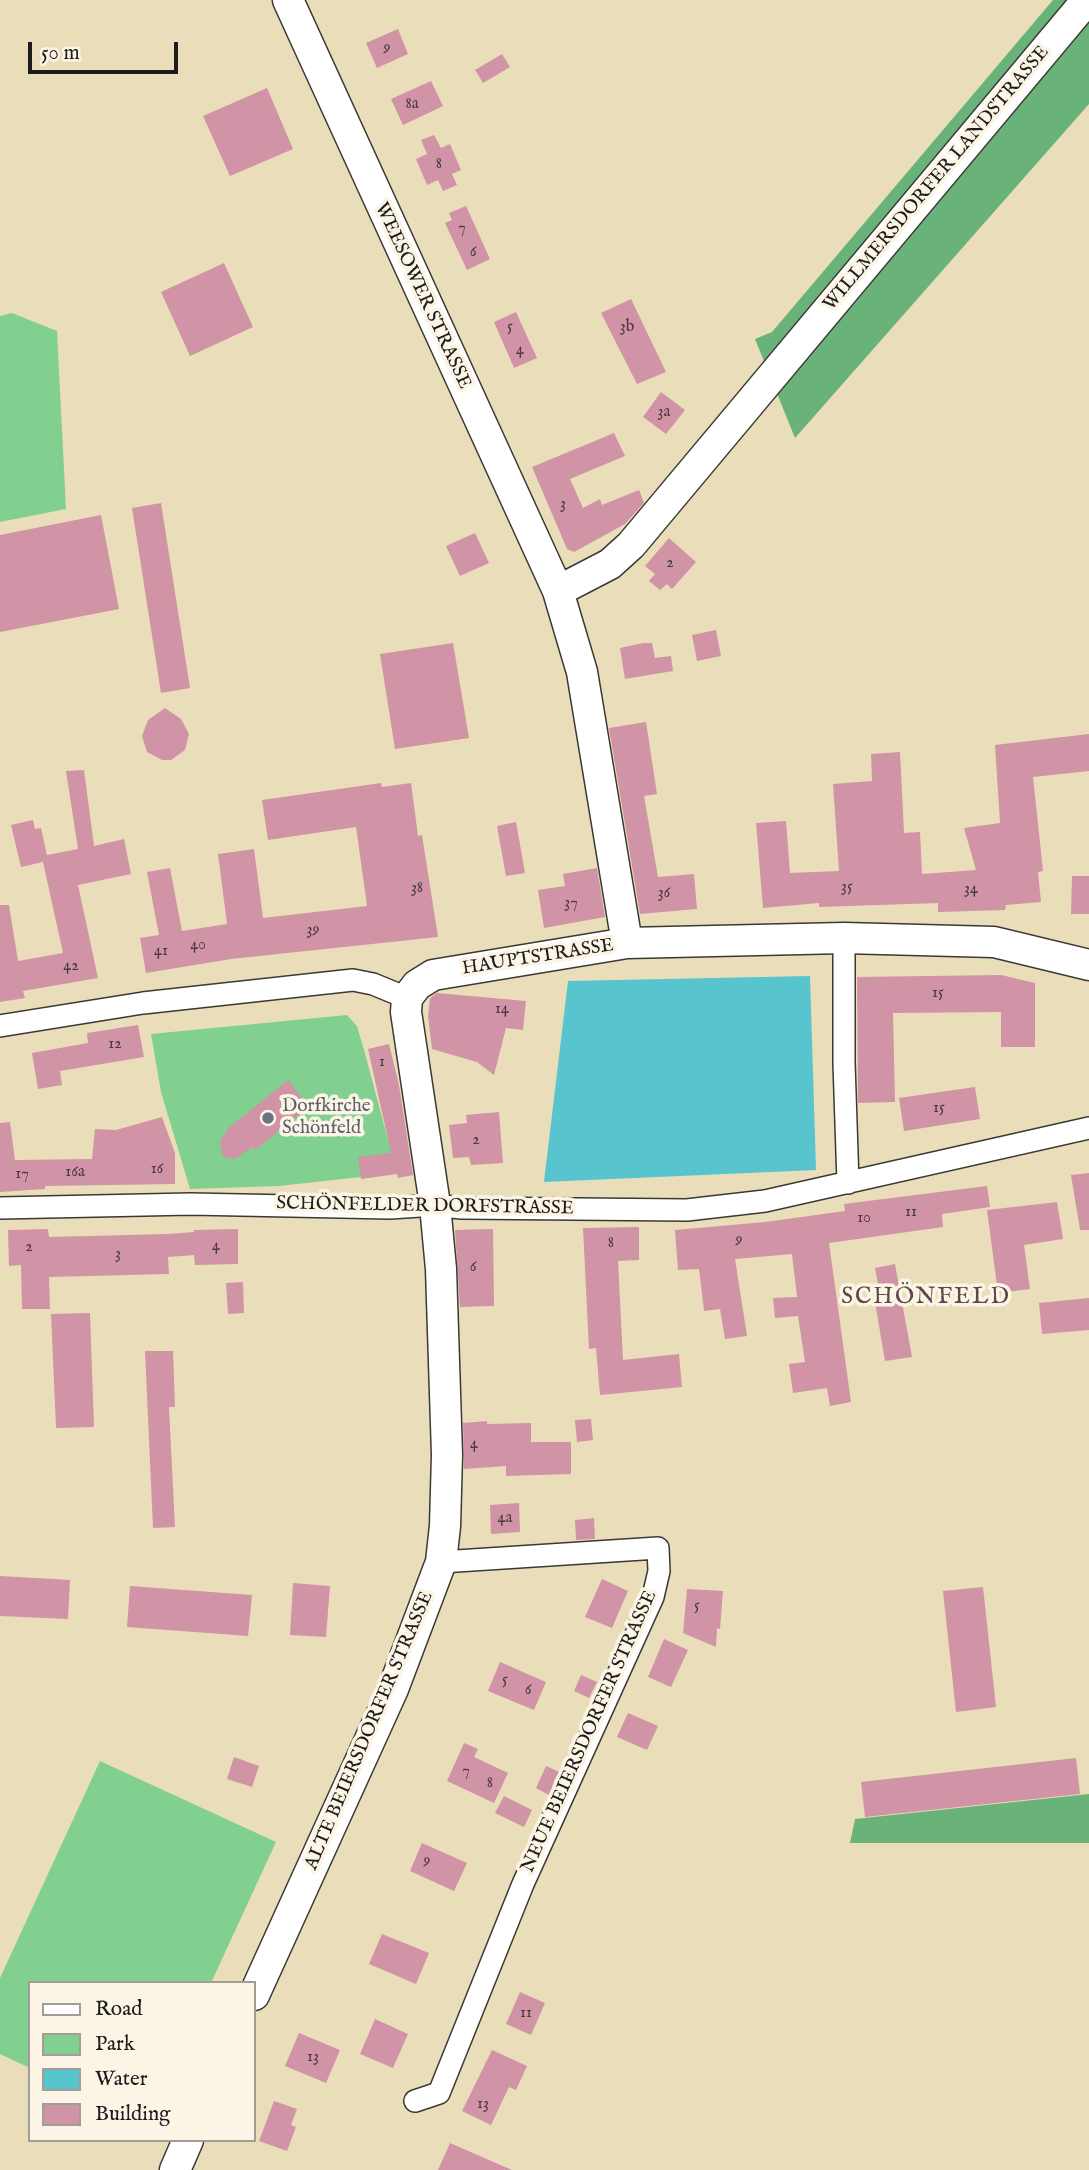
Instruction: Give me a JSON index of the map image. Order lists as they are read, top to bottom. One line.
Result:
{"streets":{"main road":["WILLMERSDORFER LANDSTRASSE","WEESOWER STRASSE","HAUPTSTRASSE","ALTE BEIERSDORFER STRASSE"],"street":["SCHÖNFELDER DORFSTRASSE","NEUE BEIERSDORFER STRASSE"]},"crossings":[["WILLMERSDORFER LANDSTRASSE","WEESOWER STRASSE"],["WEESOWER STRASSE","HAUPTSTRASSE"],["HAUPTSTRASSE","ALTE BEIERSDORFER STRASSE"],["SCHÖNFELDER DORFSTRASSE","ALTE BEIERSDORFER STRASSE"],["ALTE BEIERSDORFER STRASSE","NEUE BEIERSDORFER STRASSE"]],"districts":["SCHÖNFELD"],"places":["Dorfkirche Schönfeld"],"house_numbers":["9","8a","8","7","6","5","3b","4","3a","3","2","35","38","34","36","37","39","40","41","42","15","14","12","1","15","2","16","16a","17","11","10","9","8","4","2","3","6","4","4a","5","5","6","7","8","9","11","13","13"],"legend":["Road","Park","Water","Building"],"scale_bar":"50 m"}
